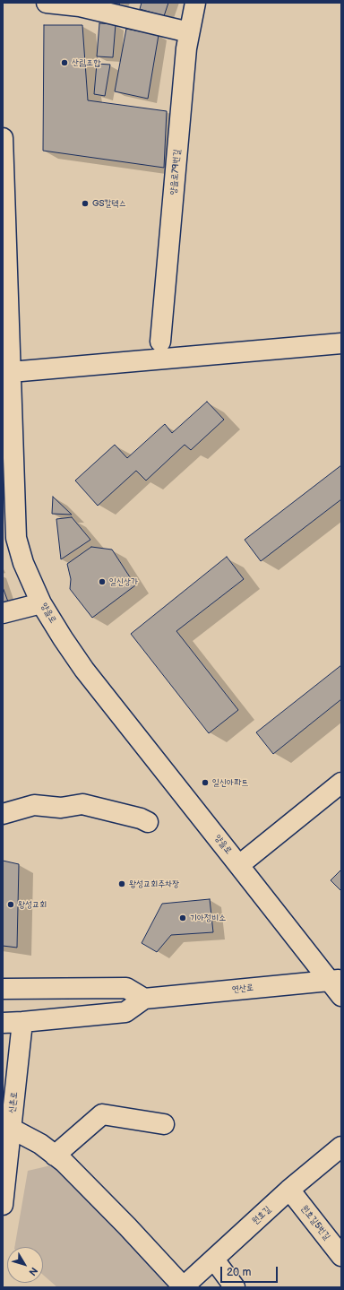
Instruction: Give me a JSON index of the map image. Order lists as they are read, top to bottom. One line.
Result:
{"streets":{"street":["양을로79번길","양을로","연산로","신촌로","원호길","원호길5번길"]},"crossings":[["양을로","연산로"],["연산로","신촌로"],["원호길","원호길5번길"]],"places":["산림조합","GS칼텍스","일신상가","일신아파트","왕성교회주차장","왕성교회","기아정비소"],"scale_bar":"20 m","north":"bottom right"}
